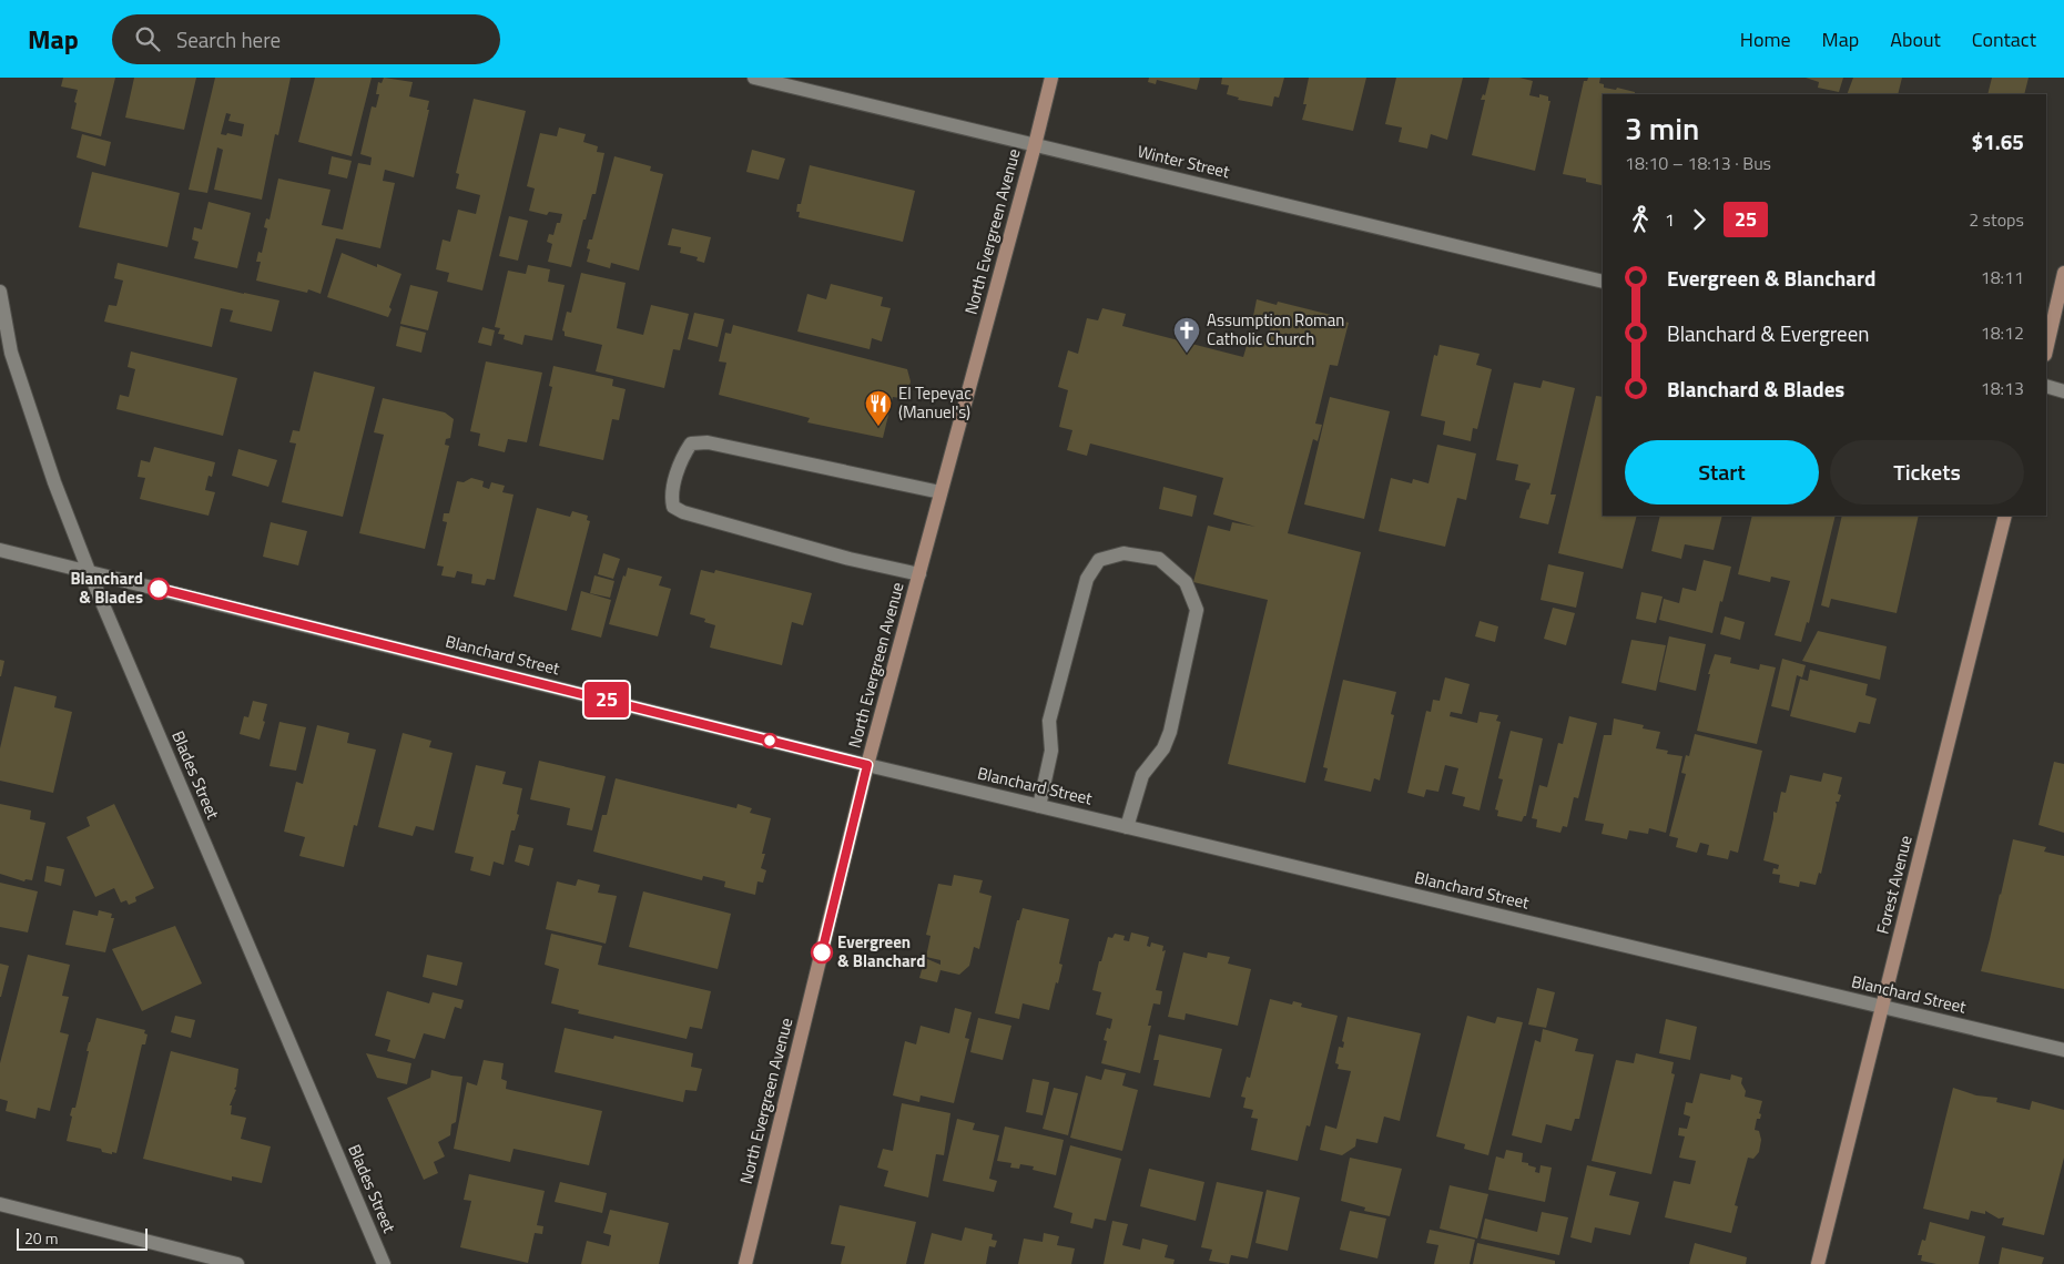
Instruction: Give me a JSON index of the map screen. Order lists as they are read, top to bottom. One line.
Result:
{"streets":{"street":["Winter Street","North Evergreen Avenue","Blanchard Street","Blades Street","Forest Avenue"]},"crossings":[["Winter Street","North Evergreen Avenue"],["North Evergreen Avenue","Blanchard Street"],["Blanchard Street","Blades Street"],["Blanchard Street","Forest Avenue"]],"places":{"church":["Assumption Roman Catholic Church"],"restaurant":["El Tepeyac (Manuel's)"],"other":["Blanchard & Blades","Evergreen & Blanchard"]},"lines":["bus line 25"],"scale_bar":"20 m","page":{"header":"Map","search":"Search here","nav":["Home","Map","About","Contact"],"on_map":"25","heading":["3 min","18:10 – 18:13 · Bus","$1.65"],"legs":["1","25","2 stops"],"list":[{"name":"Evergreen & Blanchard","value":"18:11"},{"name":"Blanchard & Evergreen","value":"18:12"},{"name":"Blanchard & Blades","value":"18:13"}],"buttons":["Start","Tickets"],"scale":"20 m"}}
